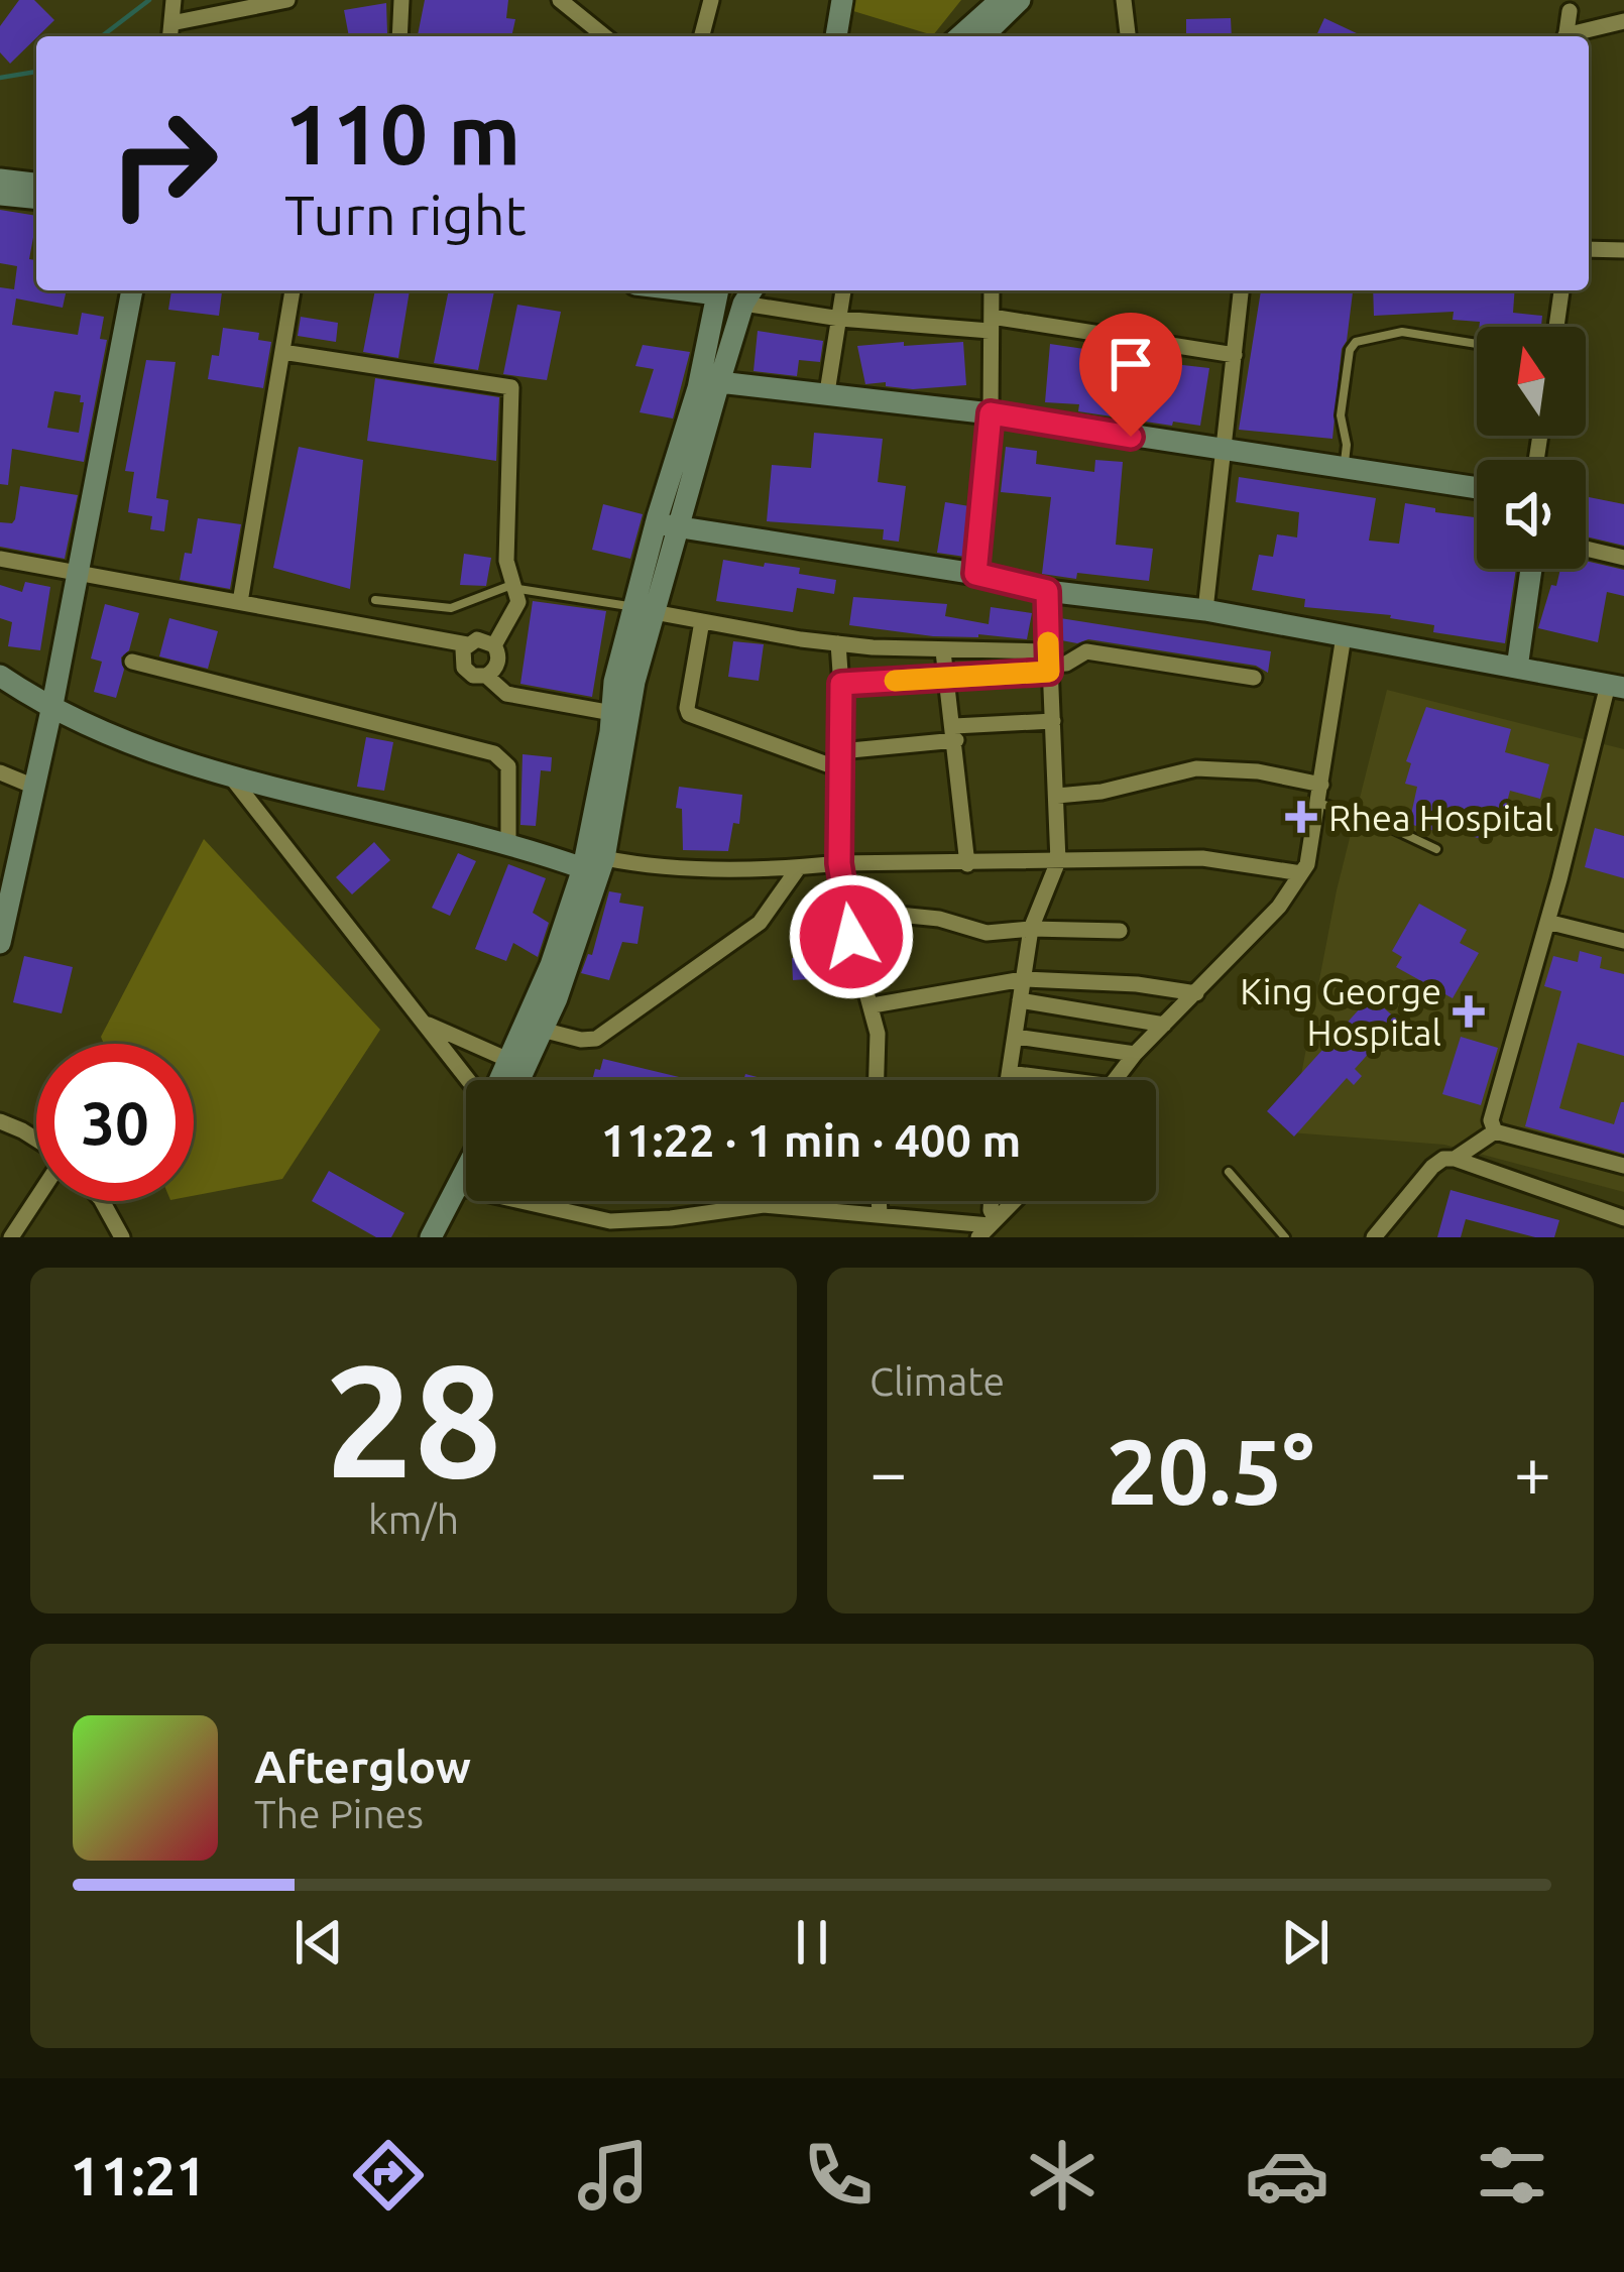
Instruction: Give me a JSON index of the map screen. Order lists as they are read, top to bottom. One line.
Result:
{"places":{"health":["Rhea Hospital","King George Hospital"]},"north":"top","page":{"turn":["110 m","Turn right"],"limit":"30","trip":"11:22 · 1 min · 400 m","tile":[["28","km/h"],"Climate"],"heat":["−","20.5°","+"],"song":["Afterglow","The Pines"],"tabs":"11:21"}}
